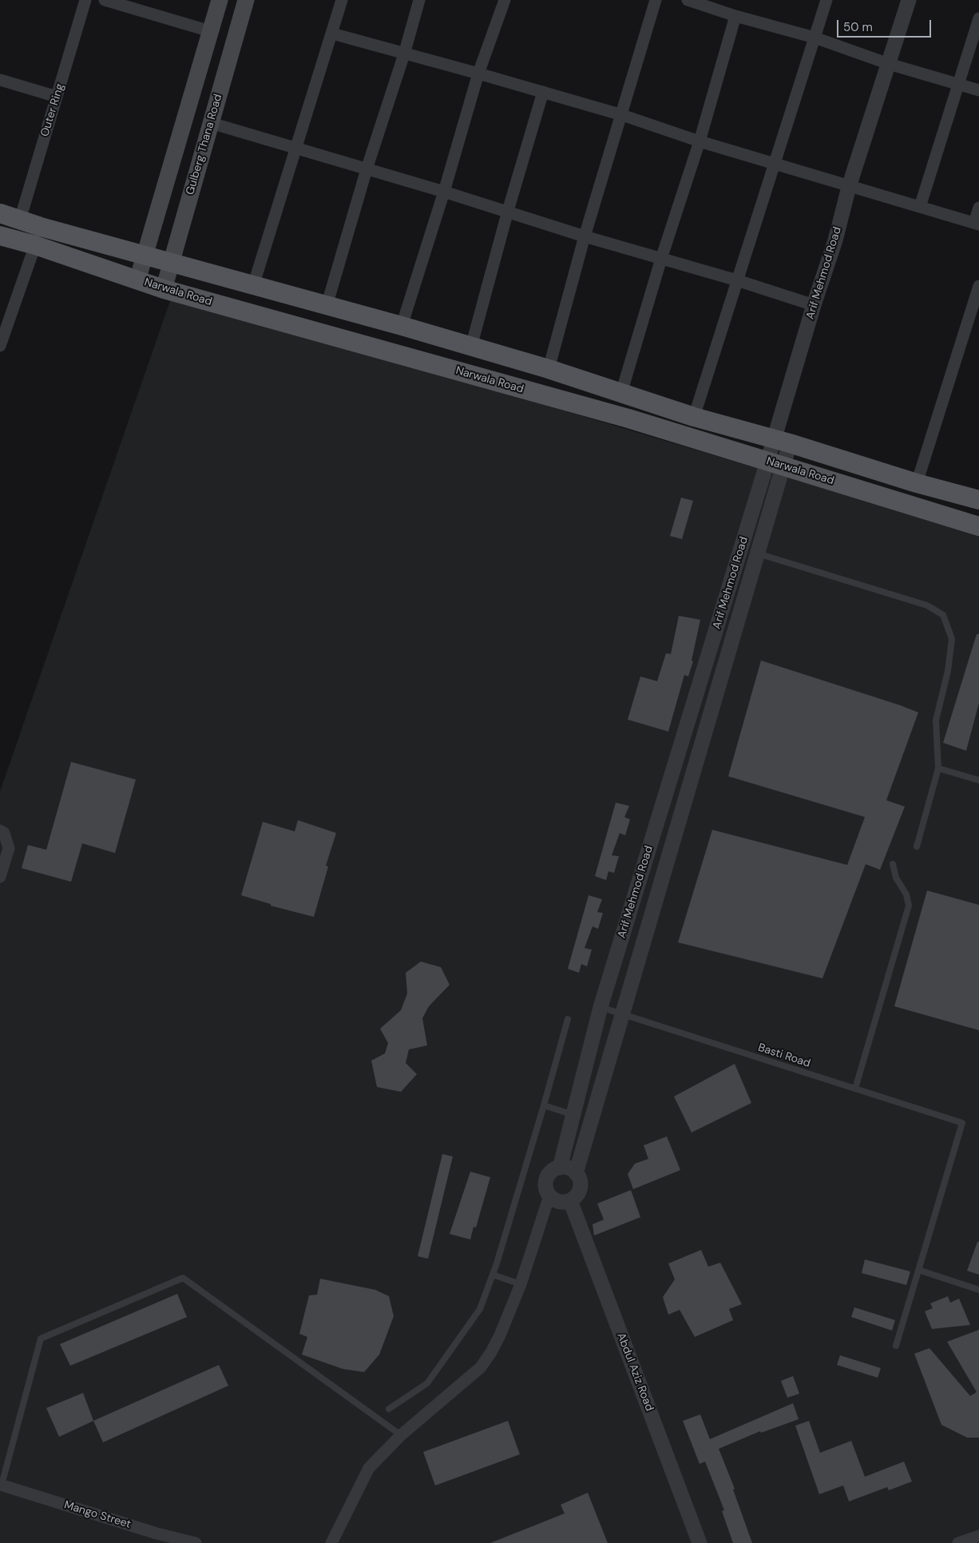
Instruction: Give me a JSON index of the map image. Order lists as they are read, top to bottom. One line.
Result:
{"streets":{"main road":["Gulberg Thana Road","Narwala Road"],"street":["Outer Ring","Arif Mehmod Road","Abdul Aziz Road","Mango Street"],"lane":["Basti Road"]},"crossings":[["Outer Ring","Narwala Road"],["Gulberg Thana Road","Narwala Road"],["Arif Mehmod Road","Narwala Road"],["Arif Mehmod Road","Basti Road"],["Arif Mehmod Road","Abdul Aziz Road"]],"scale_bar":"50 m"}
